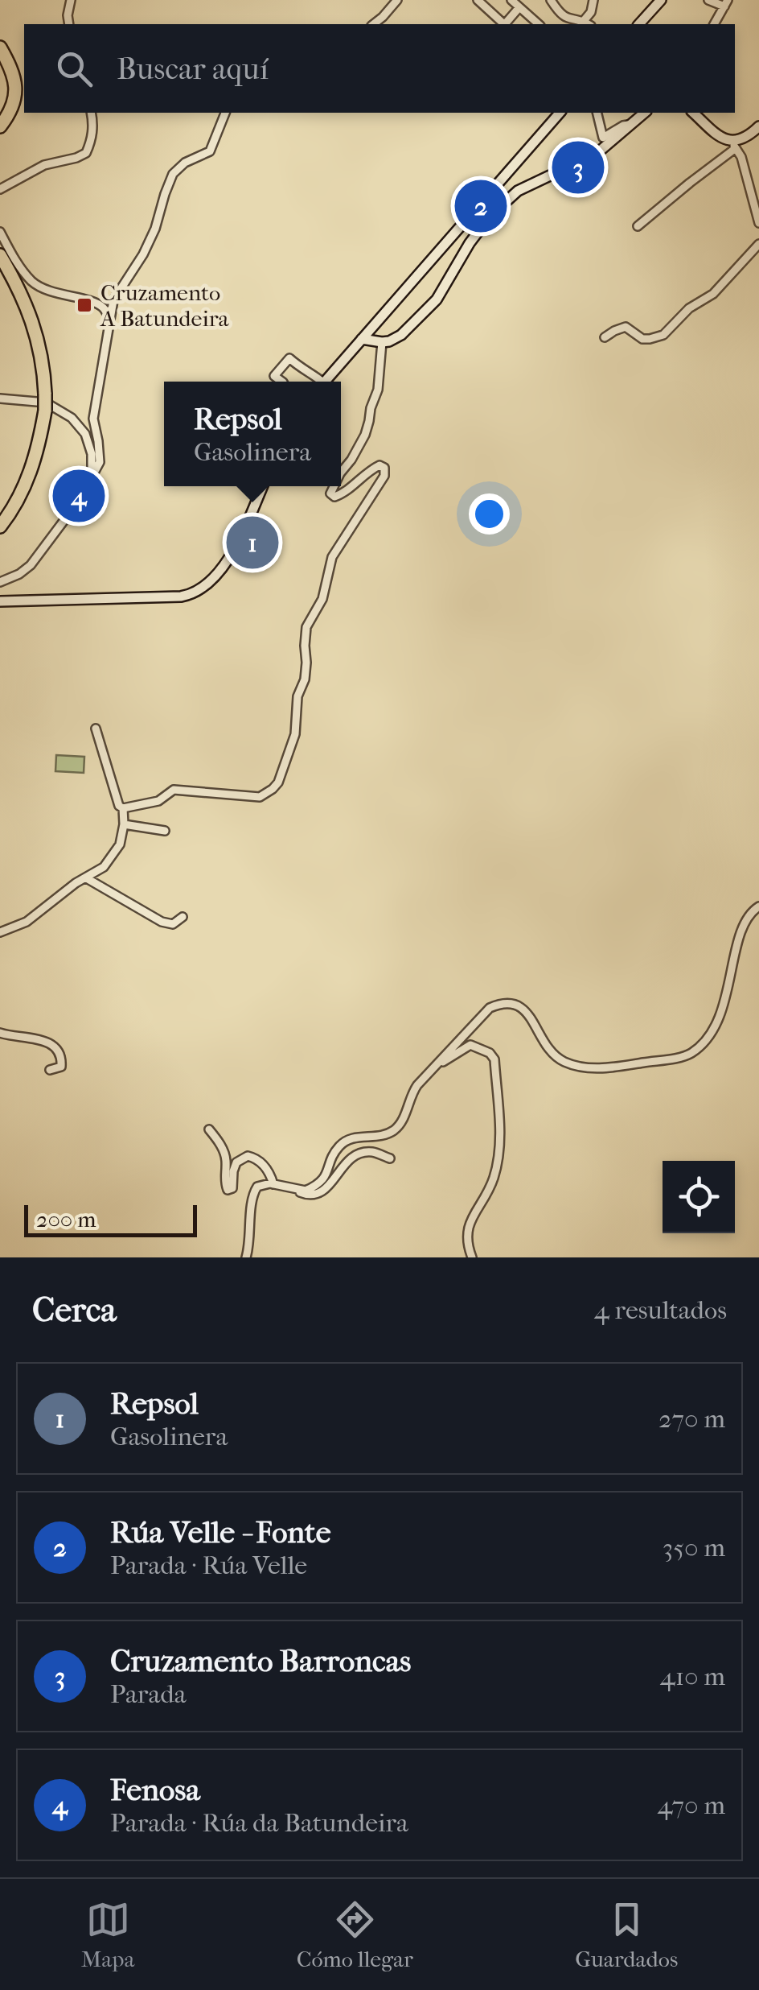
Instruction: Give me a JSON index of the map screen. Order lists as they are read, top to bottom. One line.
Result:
{"places":{"transit":["Cruzamento A Batundeira"]},"scale_bar":"200 m","page":{"search":"Buscar aquí","pins":["3","2","4","1"],"popup":["Repsol","Gasolinera"],"scale":"200 m","heading":["Cerca","4 resultados"],"list":[{"mark":"1","name":"Repsol","note":"Gasolinera","value":"270 m"},{"mark":"2","name":"Rúa Velle - Fonte","note":"Parada · Rúa Velle","value":"350 m"},{"mark":"3","name":"Cruzamento Barroncas","note":"Parada","value":"410 m"},{"mark":"4","name":"Fenosa","note":"Parada · Rúa da Batundeira","value":"470 m"}],"nav":["Mapa","Cómo llegar","Guardados"]}}
